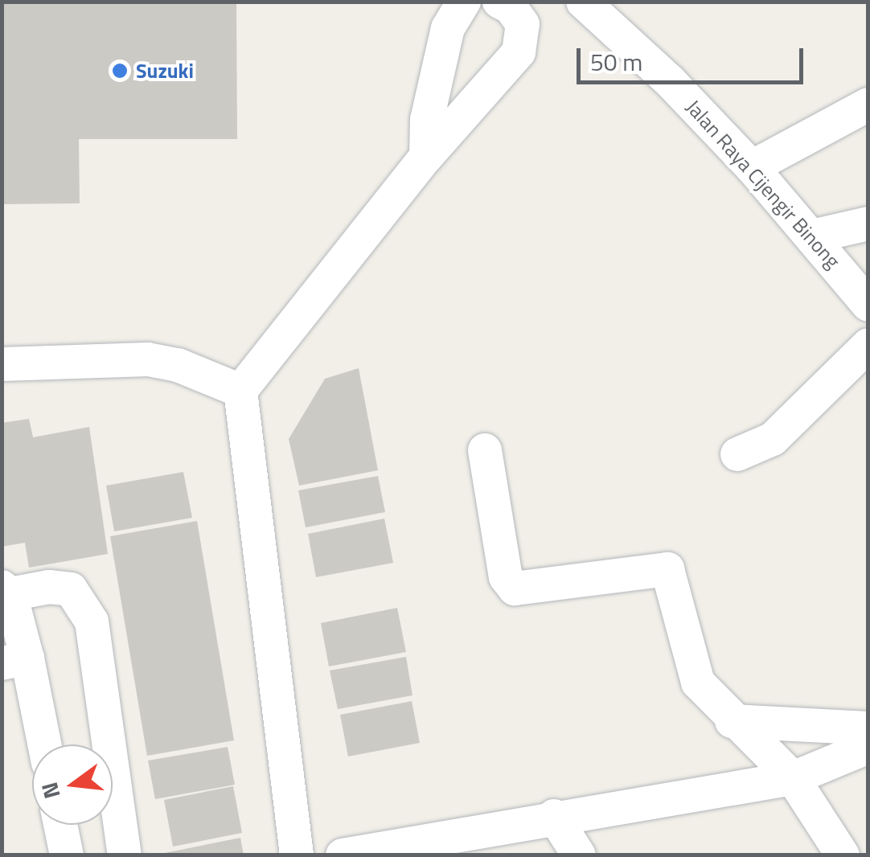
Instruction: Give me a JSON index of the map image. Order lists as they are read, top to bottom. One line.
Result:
{"streets":{"street":["Jalan Raya Cijengir Binong"]},"places":["Suzuki"],"scale_bar":"50 m","north":"left"}
